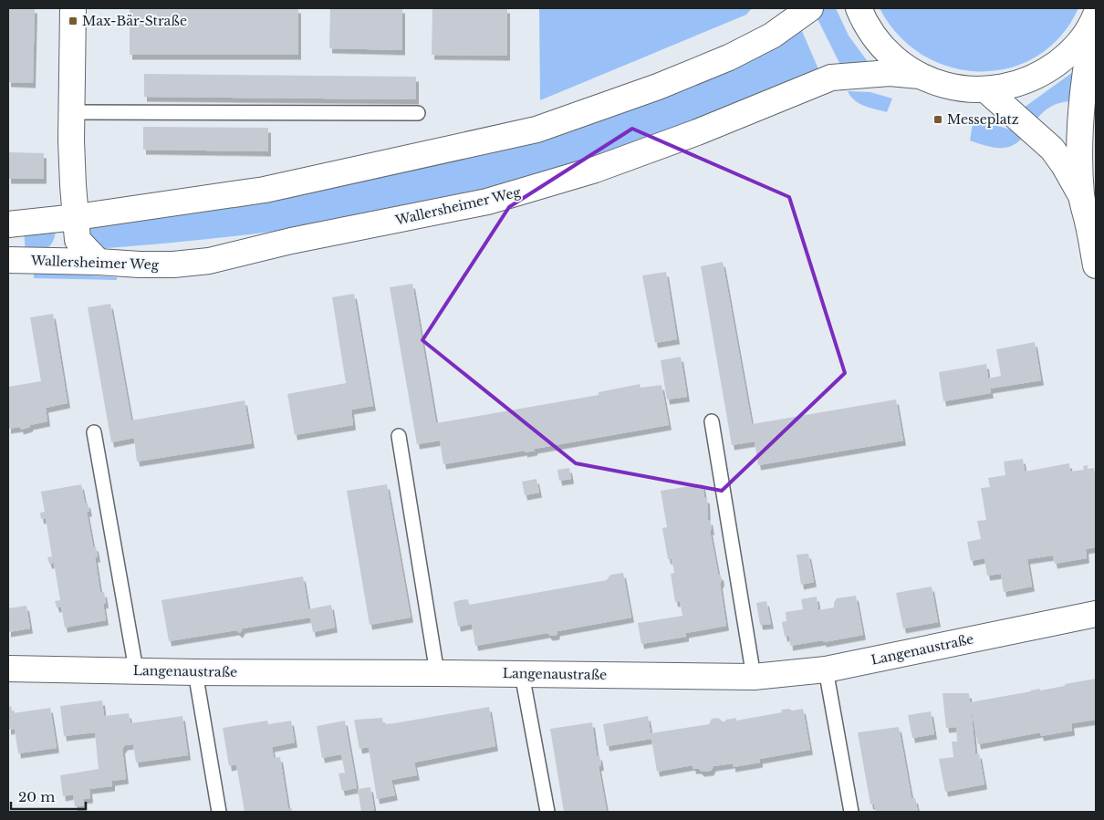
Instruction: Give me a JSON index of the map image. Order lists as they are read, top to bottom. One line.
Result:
{"streets":{"street":["Wallersheimer Weg","Langenaustraße"]},"places":{"transit":["Max-Bär-Straße","Messeplatz"]},"scale_bar":"20 m"}
